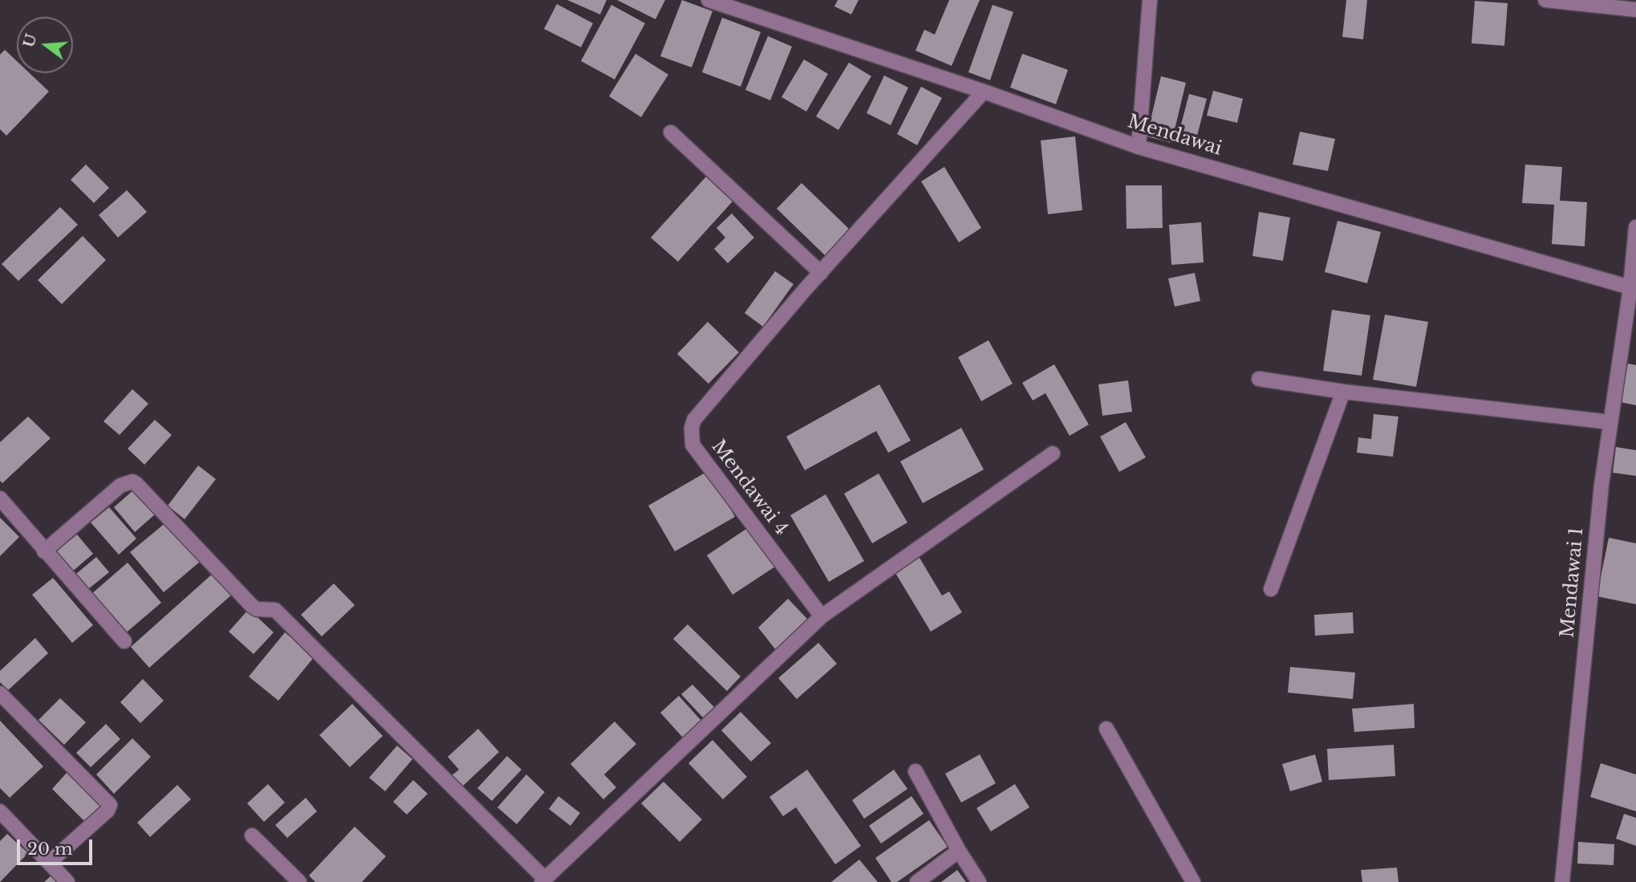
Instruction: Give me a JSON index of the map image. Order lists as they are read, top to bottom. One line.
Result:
{"streets":{"street":["Mendawai","Mendawai 4","Mendawai 1"]},"crossings":[["Mendawai","Mendawai 4"],["Mendawai","Mendawai 1"]],"scale_bar":"20 m","north":"left"}
